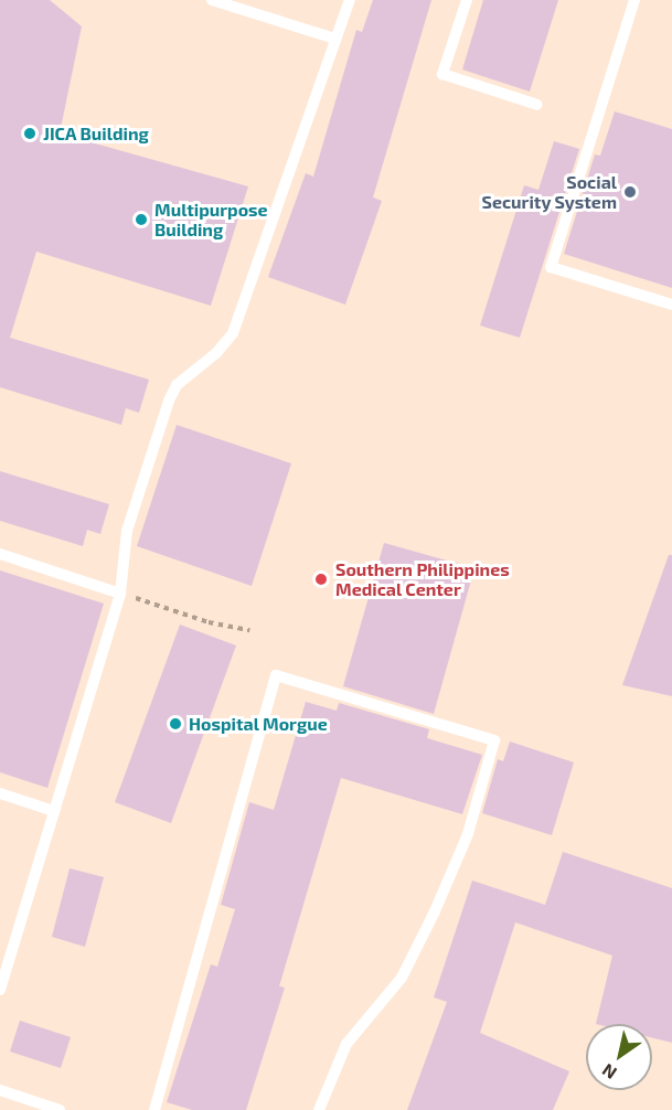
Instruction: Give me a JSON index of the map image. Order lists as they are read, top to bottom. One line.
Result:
{"places":["JICA Building","Social Security System","Multipurpose Building","Southern Philippines Medical Center","Hospital Morgue"],"north":"bottom left"}
